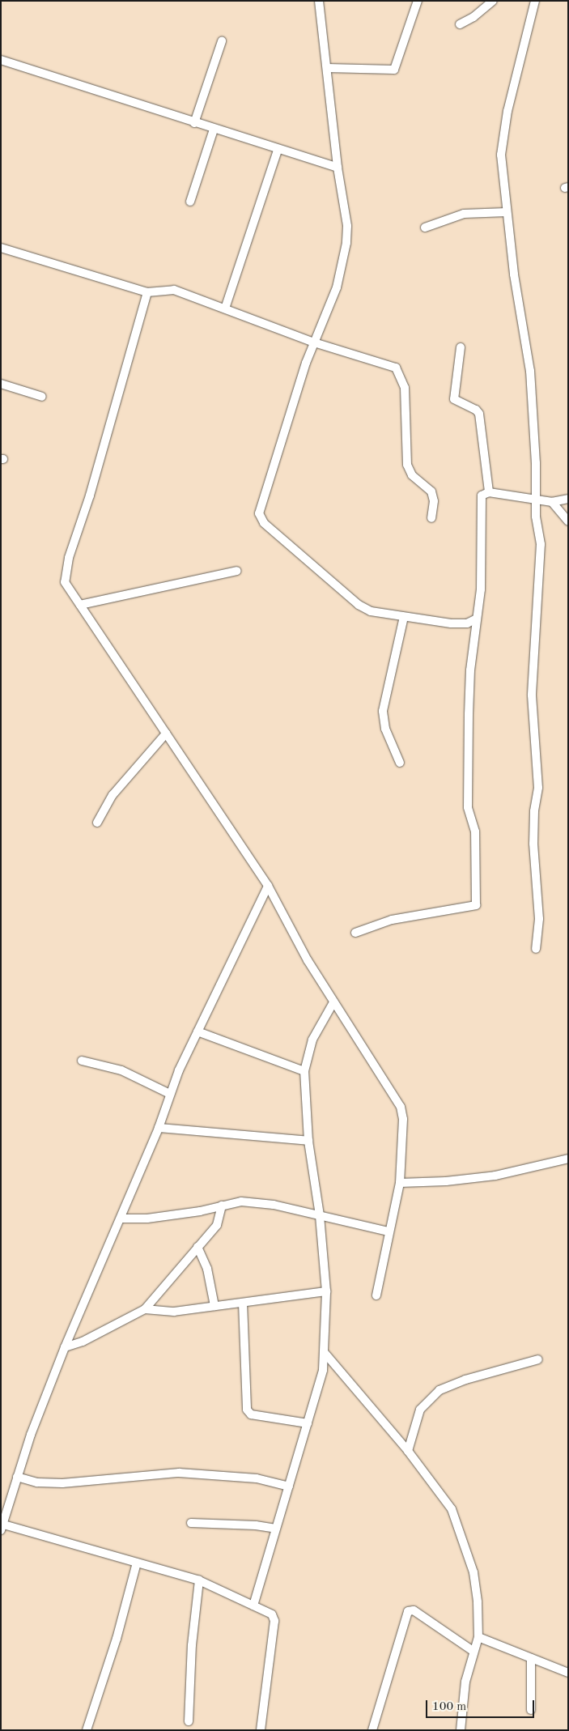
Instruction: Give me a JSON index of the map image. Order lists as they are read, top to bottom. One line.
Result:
{"scale_bar":"100 m"}
